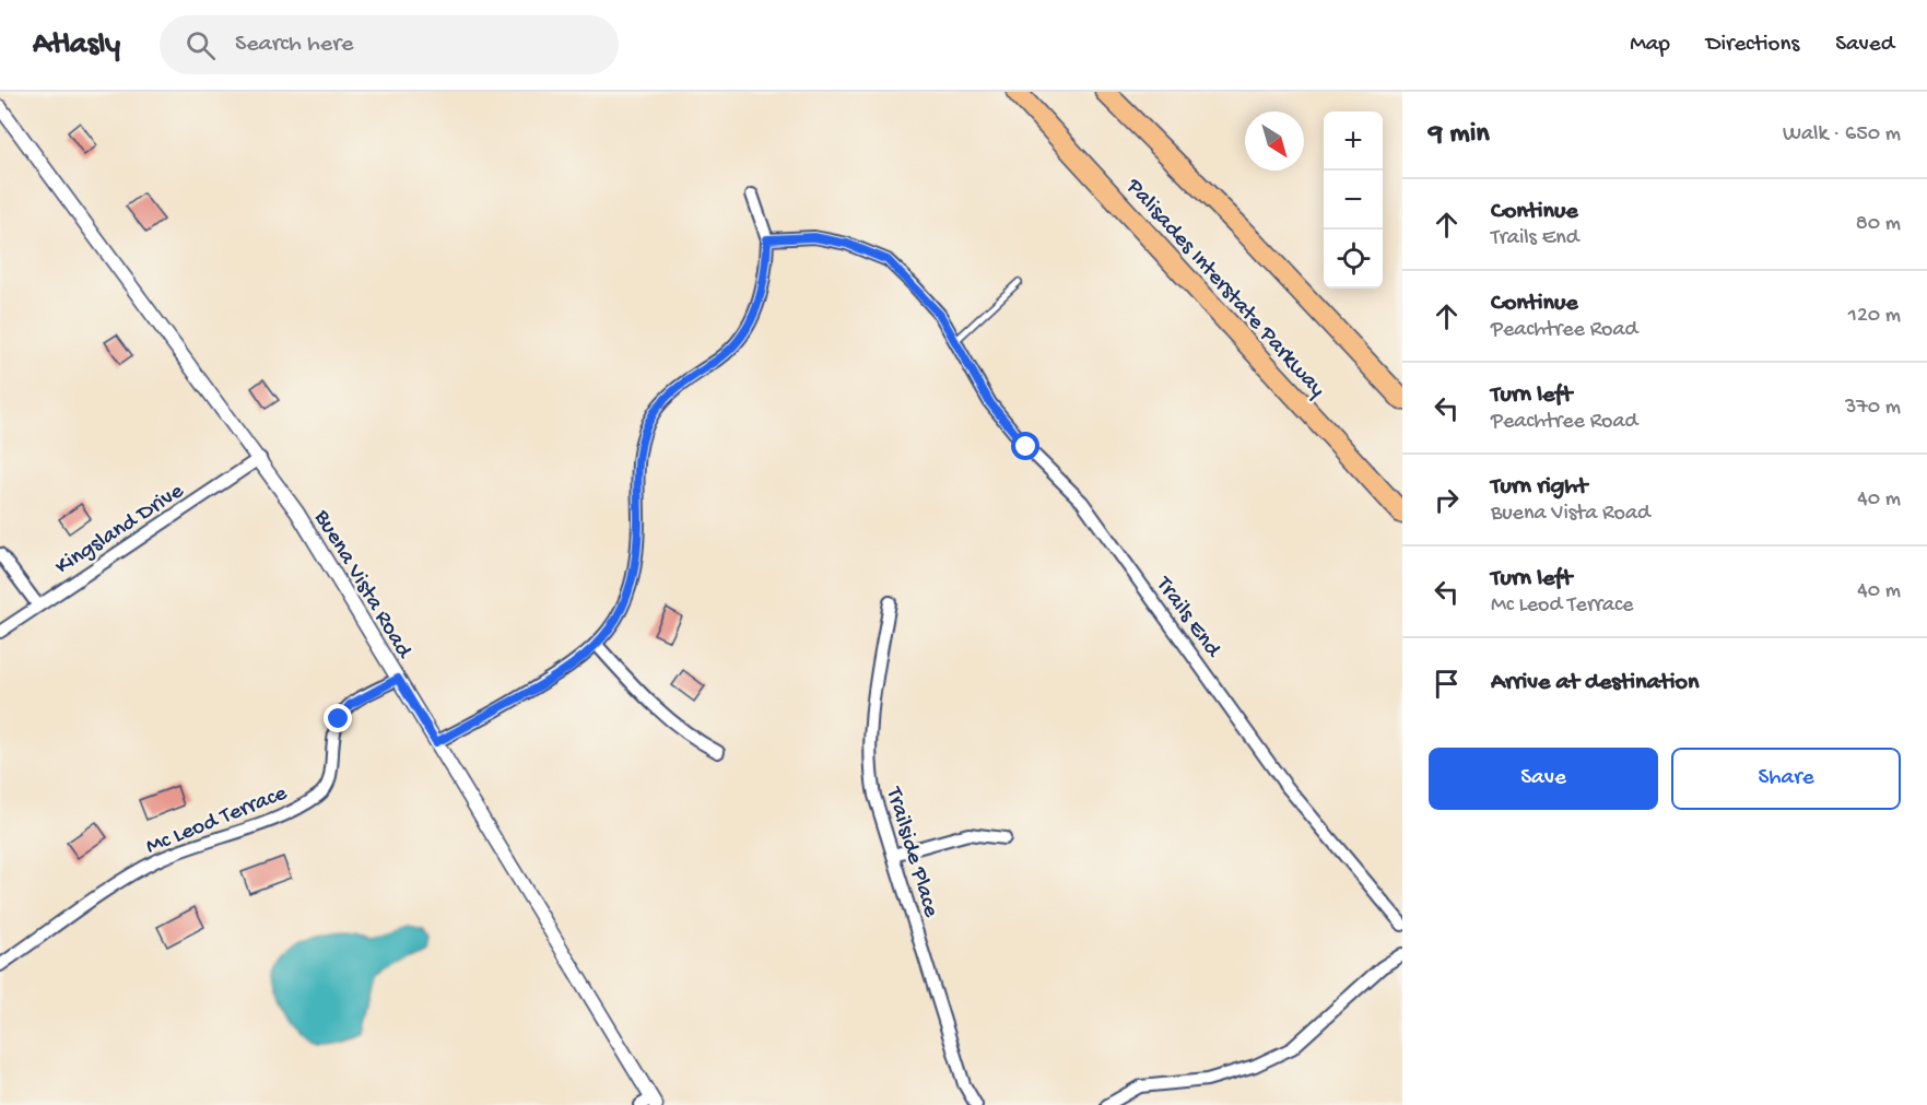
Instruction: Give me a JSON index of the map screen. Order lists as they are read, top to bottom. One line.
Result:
{"streets":{"highway":["Palisades Interstate Parkway"],"street":["Kingsland Drive","Buena Vista Road","Trails End","Mc Leod Terrace","Trailside Place"]},"crossings":[["Kingsland Drive","Buena Vista Road"],["Buena Vista Road","Mc Leod Terrace"]],"north":"bottom right","page":{"header":"Atlasly","search":"Search here","nav":["Map","Directions","Saved"],"heading":["9 min","Walk · 650 m"],"map_buttons":["+","−"],"list":[["Continue","Trails End","80 m"],["Continue","Peachtree Road","120 m"],["Turn left","Peachtree Road","370 m"],["Turn right","Buena Vista Road","40 m"],["Turn left","Mc Leod Terrace","40 m"],"Arrive at destination"],"buttons":["Save","Share"]}}
